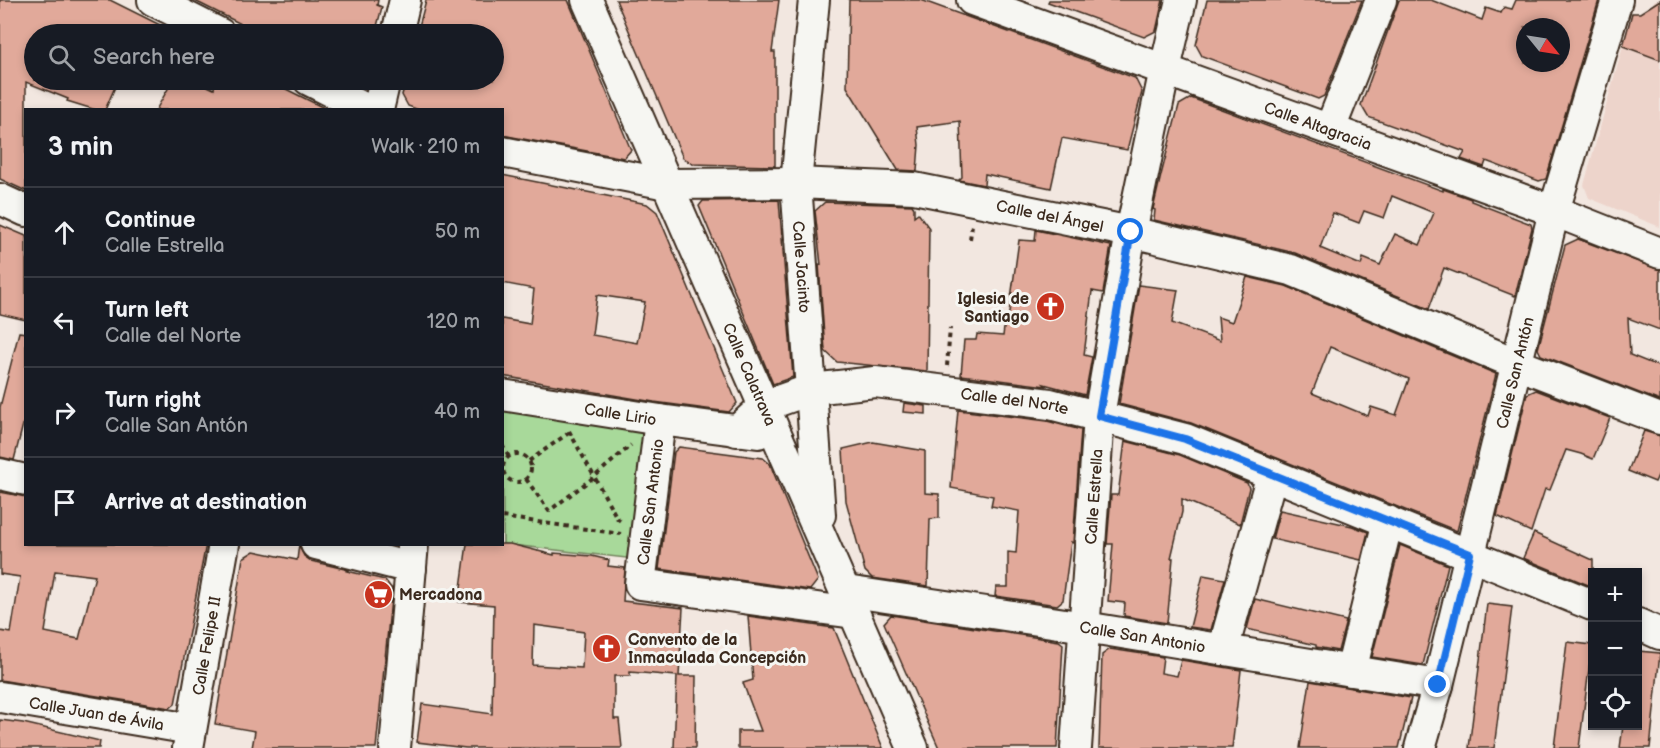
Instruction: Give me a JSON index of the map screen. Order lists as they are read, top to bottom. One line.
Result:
{"streets":{"street":["Calle Altagracia","Calle del Ángel","Calle Jacinto","Calle San Antón","Calle Calatrava","Calle del Norte","Calle Lirio","Calle Estrella","Calle San Antonio","Calle Felipe II","Calle Juan de Ávila"]},"crossings":[["Calle Altagracia","Calle San Antón"],["Calle Altagracia","Calle Estrella"],["Calle del Ángel","Calle Jacinto"],["Calle del Ángel","Calle San Antón"],["Calle del Ángel","Calle Calatrava"],["Calle del Ángel","Calle Estrella"],["Calle Jacinto","Calle Calatrava"],["Calle Jacinto","Calle del Norte"],["Calle San Antón","Calle del Norte"],["Calle San Antón","Calle San Antonio"],["Calle Calatrava","Calle del Norte"],["Calle Calatrava","Calle Lirio"],["Calle Calatrava","Calle San Antonio"],["Calle del Norte","Calle Estrella"],["Calle Lirio","Calle San Antonio"],["Calle Estrella","Calle San Antonio"],["Calle Felipe II","Calle Juan de Ávila"]],"places":{"church":["Iglesia de Santiago","Convento de la Inmaculada Concepción"],"supermarket":["Mercadona"]},"north":"bottom right","page":{"search":"Search here","heading":["3 min","Walk · 210 m"],"list":[["Continue","Calle Estrella","50 m"],["Turn left","Calle del Norte","120 m"],["Turn right","Calle San Antón","40 m"],"Arrive at destination"],"map_buttons":["+","−"]}}
